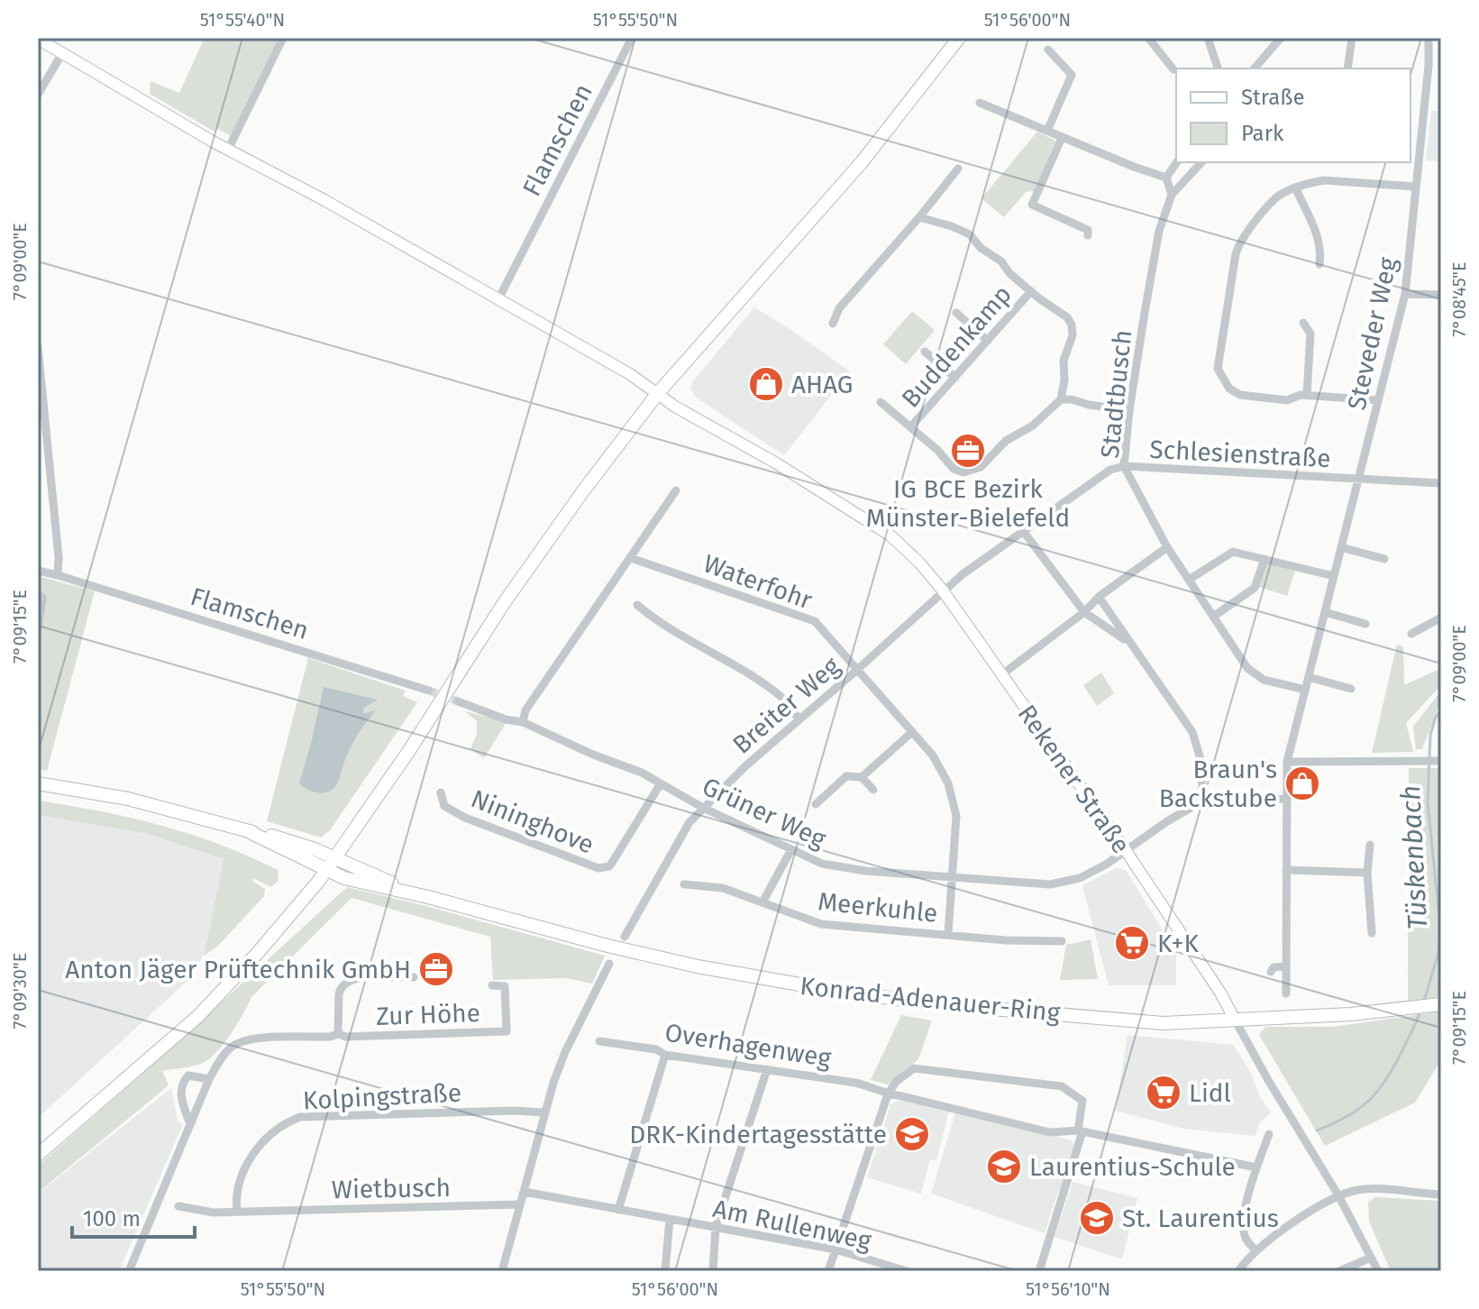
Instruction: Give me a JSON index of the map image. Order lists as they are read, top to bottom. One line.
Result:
{"streets":{"main road":["Konrad-Adenauer-Ring"],"street":["Flamschen","Steveder Weg","Buddenkamp","Stadtbusch","Schlesienstraße","Waterfohr","Breiter Weg","Rekener Straße","Grüner Weg","Nininghove","Meerkuhle","Zur Höhe","Overhagenweg","Kolpingstraße","Wietbusch","Am Rullenweg"]},"crossings":[["Flamschen","Rekener Straße"],["Steveder Weg","Stadtbusch"],["Steveder Weg","Schlesienstraße"],["Stadtbusch","Schlesienstraße"],["Schlesienstraße","Breiter Weg"],["Schlesienstraße","Rekener Straße"],["Waterfohr","Breiter Weg"],["Waterfohr","Grüner Weg"],["Waterfohr","Meerkuhle"],["Breiter Weg","Rekener Straße"],["Breiter Weg","Grüner Weg"],["Rekener Straße","Grüner Weg"],["Rekener Straße","Konrad-Adenauer-Ring"],["Grüner Weg","Nininghove"],["Grüner Weg","Meerkuhle"],["Kolpingstraße","Wietbusch"]],"water":["Tüskenbach"],"places":{"shop":["AHAG","Braun's Backstube"],"office":["IG BCE Bezirk Münster-Bielefeld","Anton Jäger Prüftechnik GmbH"],"supermarket":["K+K","Lidl"],"school or university":["DRK-Kindertagesstätte","Laurentius-Schule","St. Laurentius"]},"legend":["Straße","Park"],"scale_bar":"100 m","coordinates":["51°55'40\"N","51°55'50\"N","51°56'00\"N","7°09'00\"E","7°08'45\"E","7°09'15\"E","7°09'30\"E","51°56'10\"N"]}
